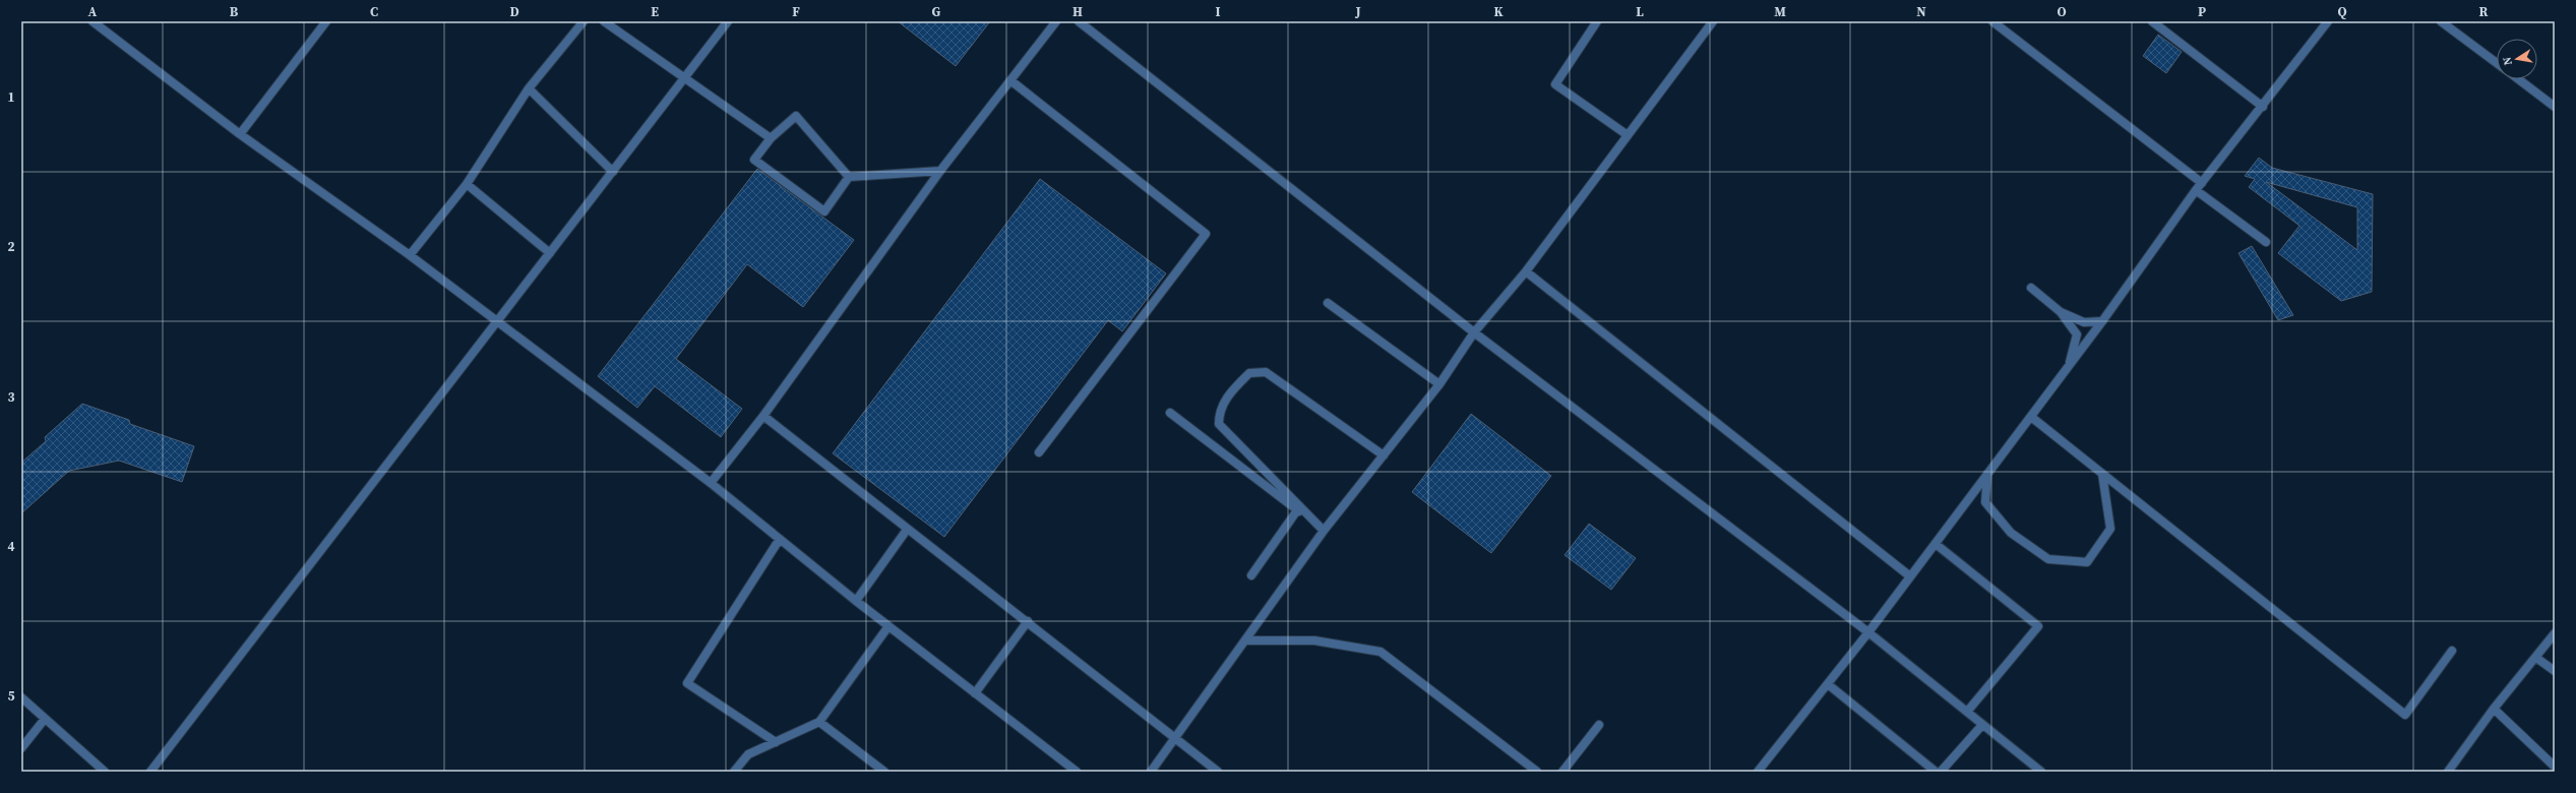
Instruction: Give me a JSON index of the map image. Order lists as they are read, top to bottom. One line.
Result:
{"north":"left","grid":{"columns":["A","B","C","D","E","F","G","H","I","J","K","L","M","N","O","P","Q","R"],"rows":["1","2","3","4","5"]}}
